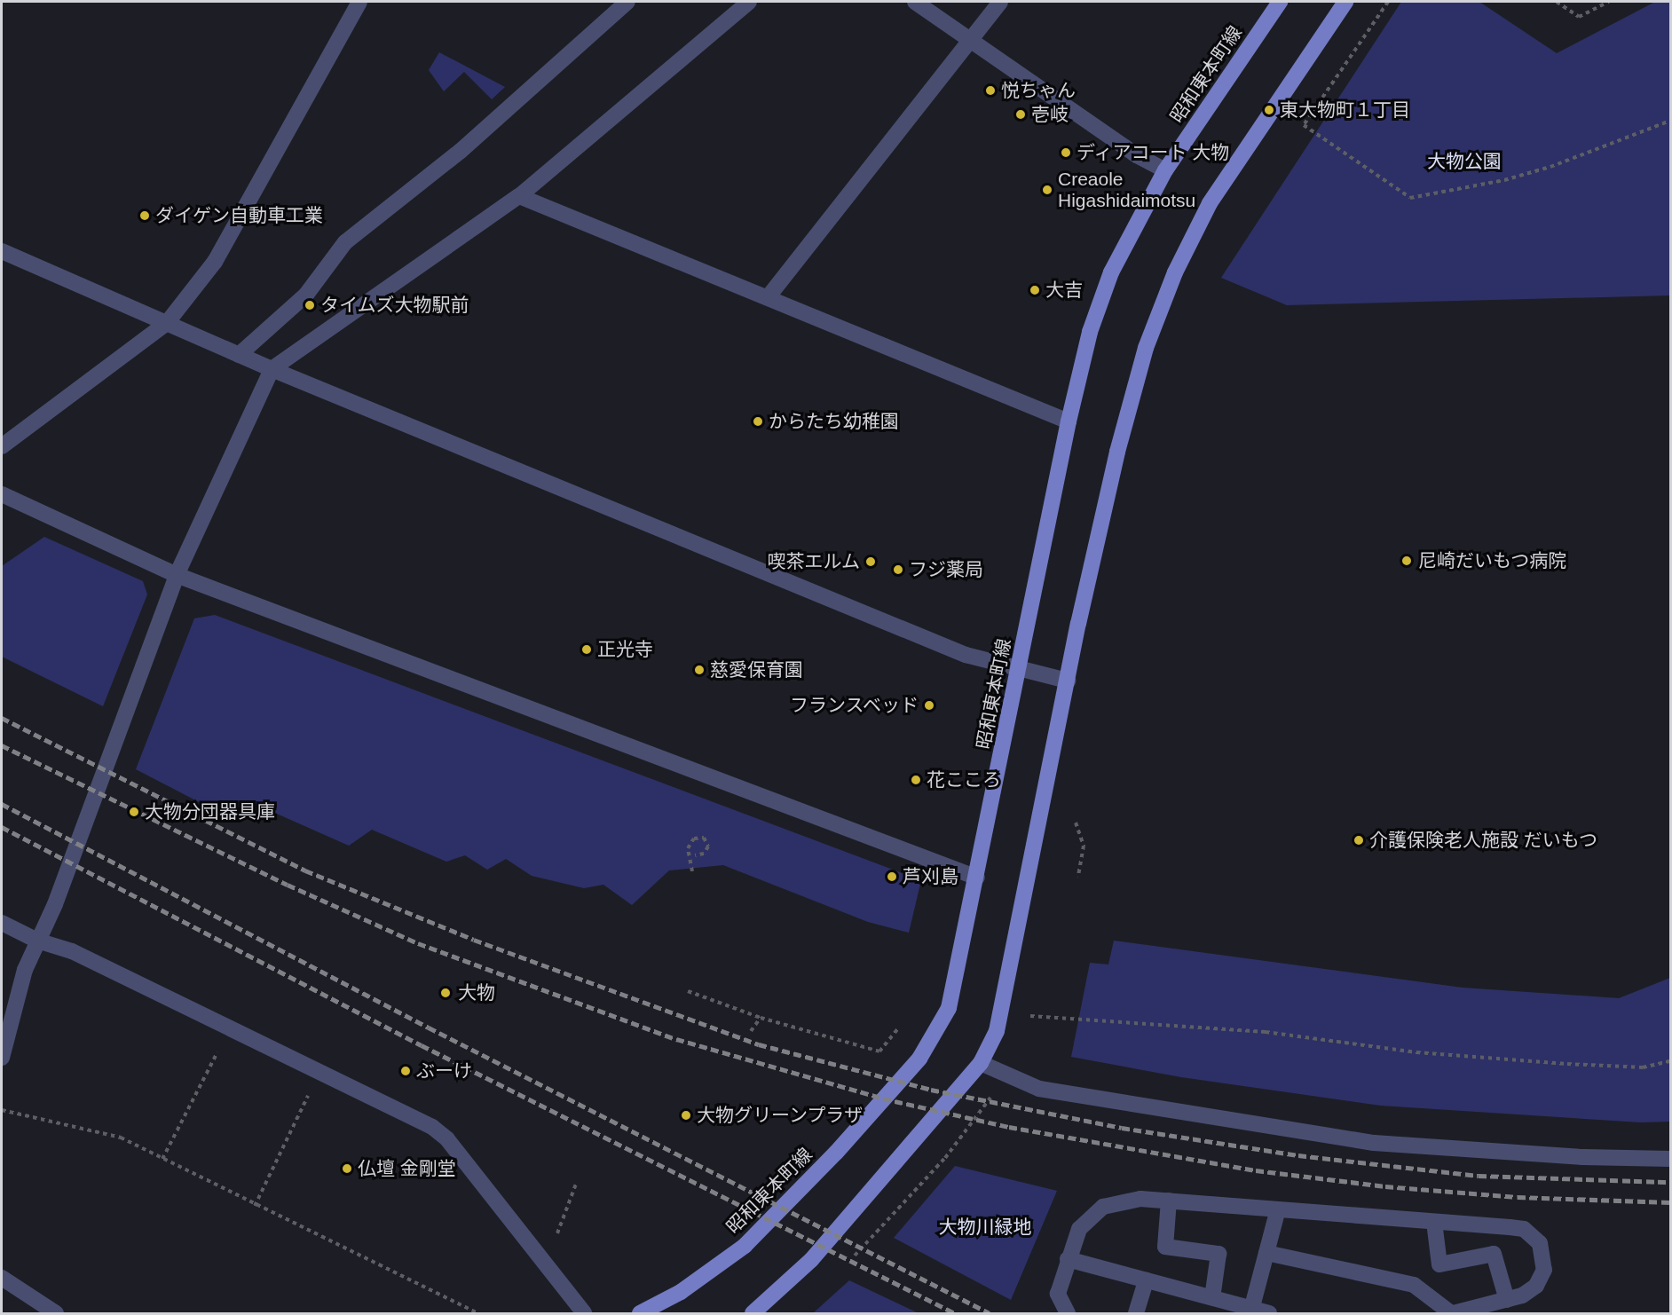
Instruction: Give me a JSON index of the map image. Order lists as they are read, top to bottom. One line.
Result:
{"streets":{"main road":["昭和東本町線"]},"parks":["大物公園","大物川緑地"],"places":["悦ちゃん","東大物町１丁目","壱岐","ディアコート 大物","Creaole Higashidaimotsu","ダイゲン自動車工業","大吉","タイムズ大物駅前","からたち幼稚園","尼崎だいもつ病院","喫茶エルム","フジ薬局","正光寺","慈愛保育園","フランスベッド","花こころ","大物分団器具庫","介護保険老人施設 だいもつ","芦刈島","大物","ぶーけ","大物グリーンプラザ","仏壇 金剛堂"]}
